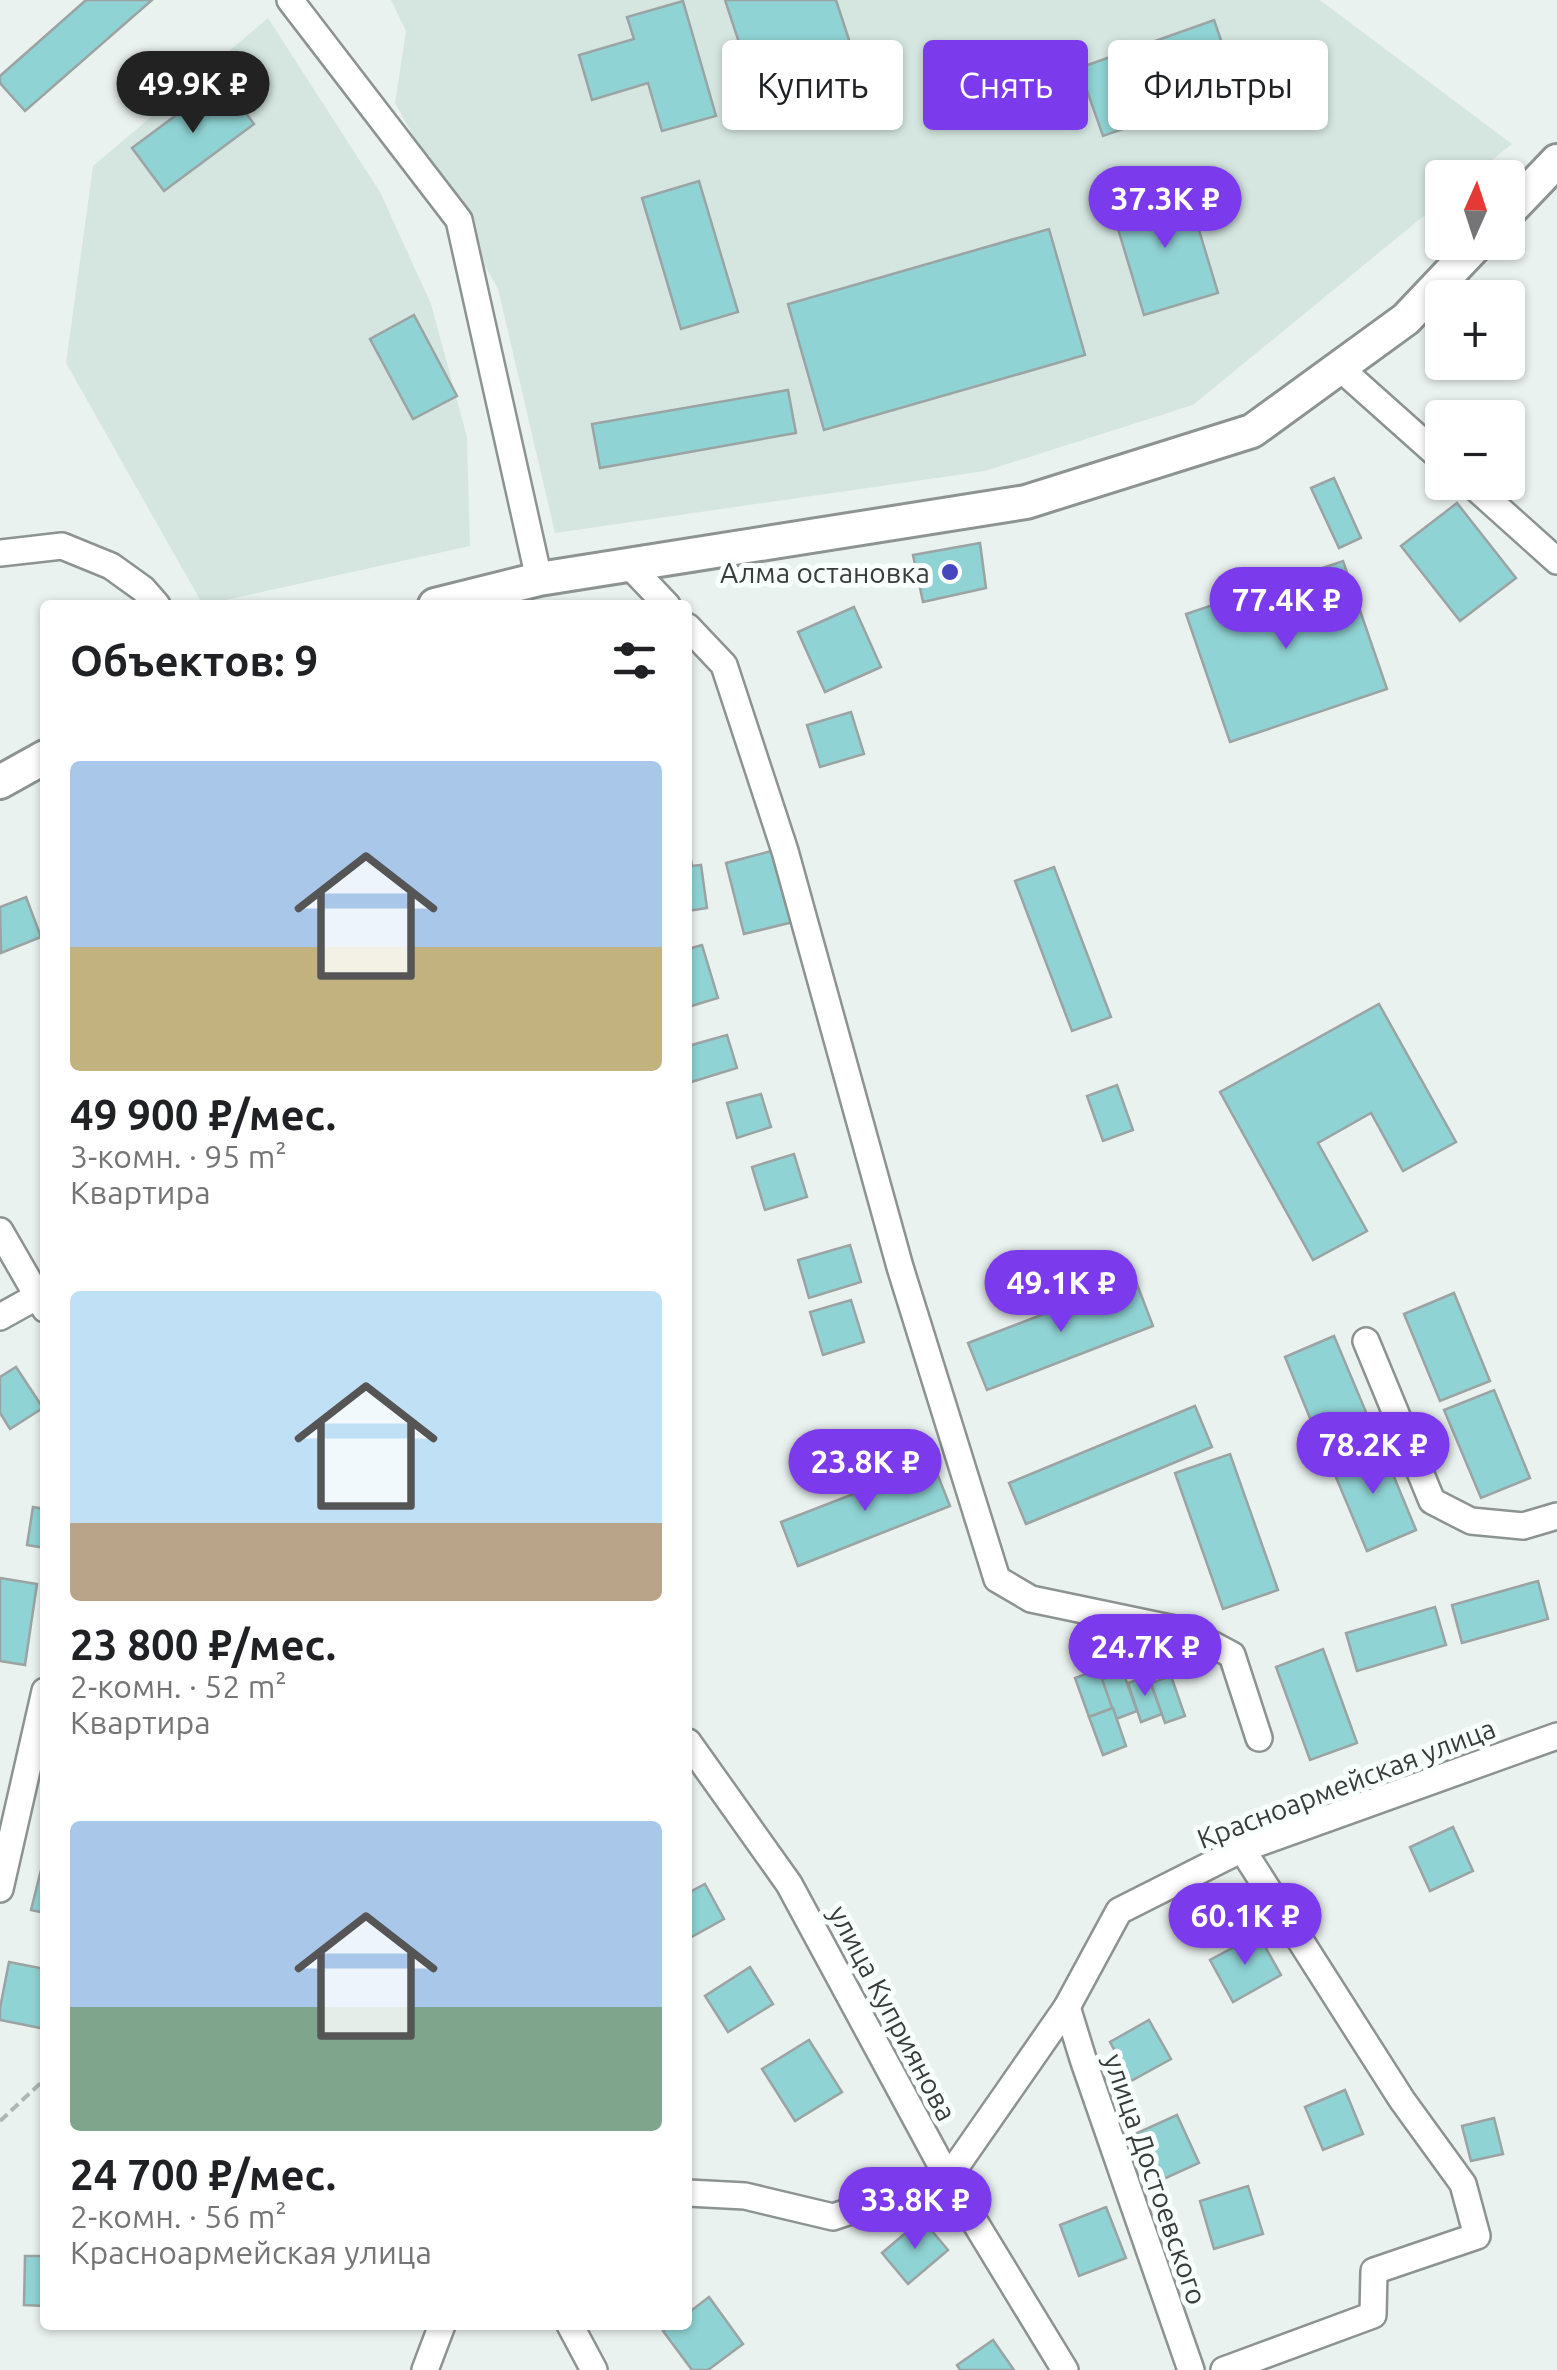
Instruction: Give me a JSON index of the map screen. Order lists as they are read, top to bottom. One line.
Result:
{"streets":{"street":["Красноармейская улица","улица Куприянова","улица Достоевского"]},"crossings":[["Красноармейская улица","улица Куприянова"],["Красноармейская улица","улица Достоевского"]],"places":["Алма остановка"],"north":"top","page":{"chip":["Купить","Снять","Фильтры"],"price":["49.9K ₽","37.3K ₽","77.4K ₽","49.1K ₽","78.2K ₽","23.8K ₽","24.7K ₽","60.1K ₽","33.8K ₽"],"map_buttons":["+","−"],"heading":"Объектов: 9","list":[{"name":"49 900 ₽/мес.","note":"3-комн. · 95 m² · Квартира"},{"name":"23 800 ₽/мес.","note":"2-комн. · 52 m² · Квартира"},{"name":"24 700 ₽/мес.","note":"2-комн. · 56 m² · Красноармейская улица"}]}}
